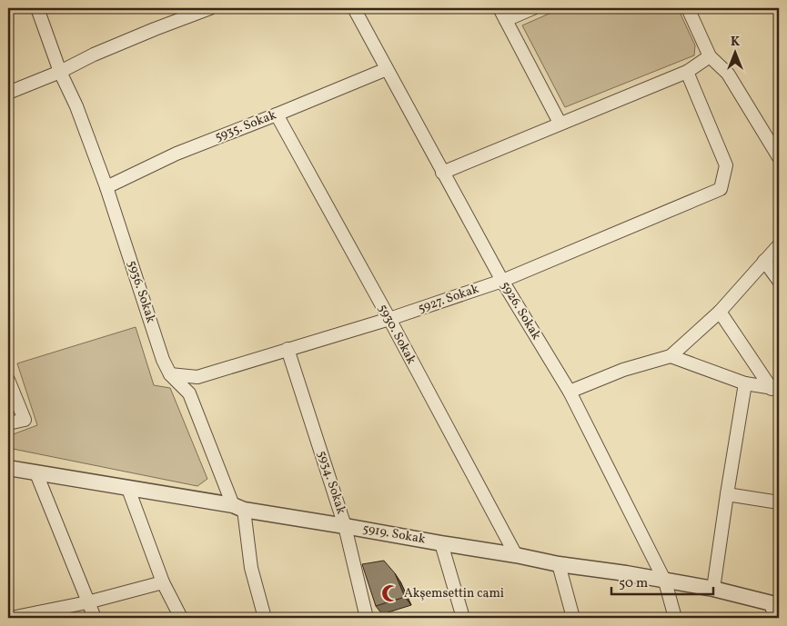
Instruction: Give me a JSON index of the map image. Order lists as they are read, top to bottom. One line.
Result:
{"streets":{"street":["5935. Sokak","5936. Sokak","5927. Sokak","5926. Sokak","5930. Sokak","5934. Sokak","5919. Sokak"]},"crossings":[["5935. Sokak","5936. Sokak"],["5935. Sokak","5926. Sokak"],["5935. Sokak","5930. Sokak"],["5936. Sokak","5927. Sokak"],["5936. Sokak","5919. Sokak"],["5927. Sokak","5926. Sokak"],["5927. Sokak","5930. Sokak"],["5927. Sokak","5934. Sokak"],["5926. Sokak","5919. Sokak"],["5930. Sokak","5919. Sokak"],["5934. Sokak","5919. Sokak"]],"places":{"mosque":["Akşemsettin cami"]},"scale_bar":"50 m","north":"top"}
